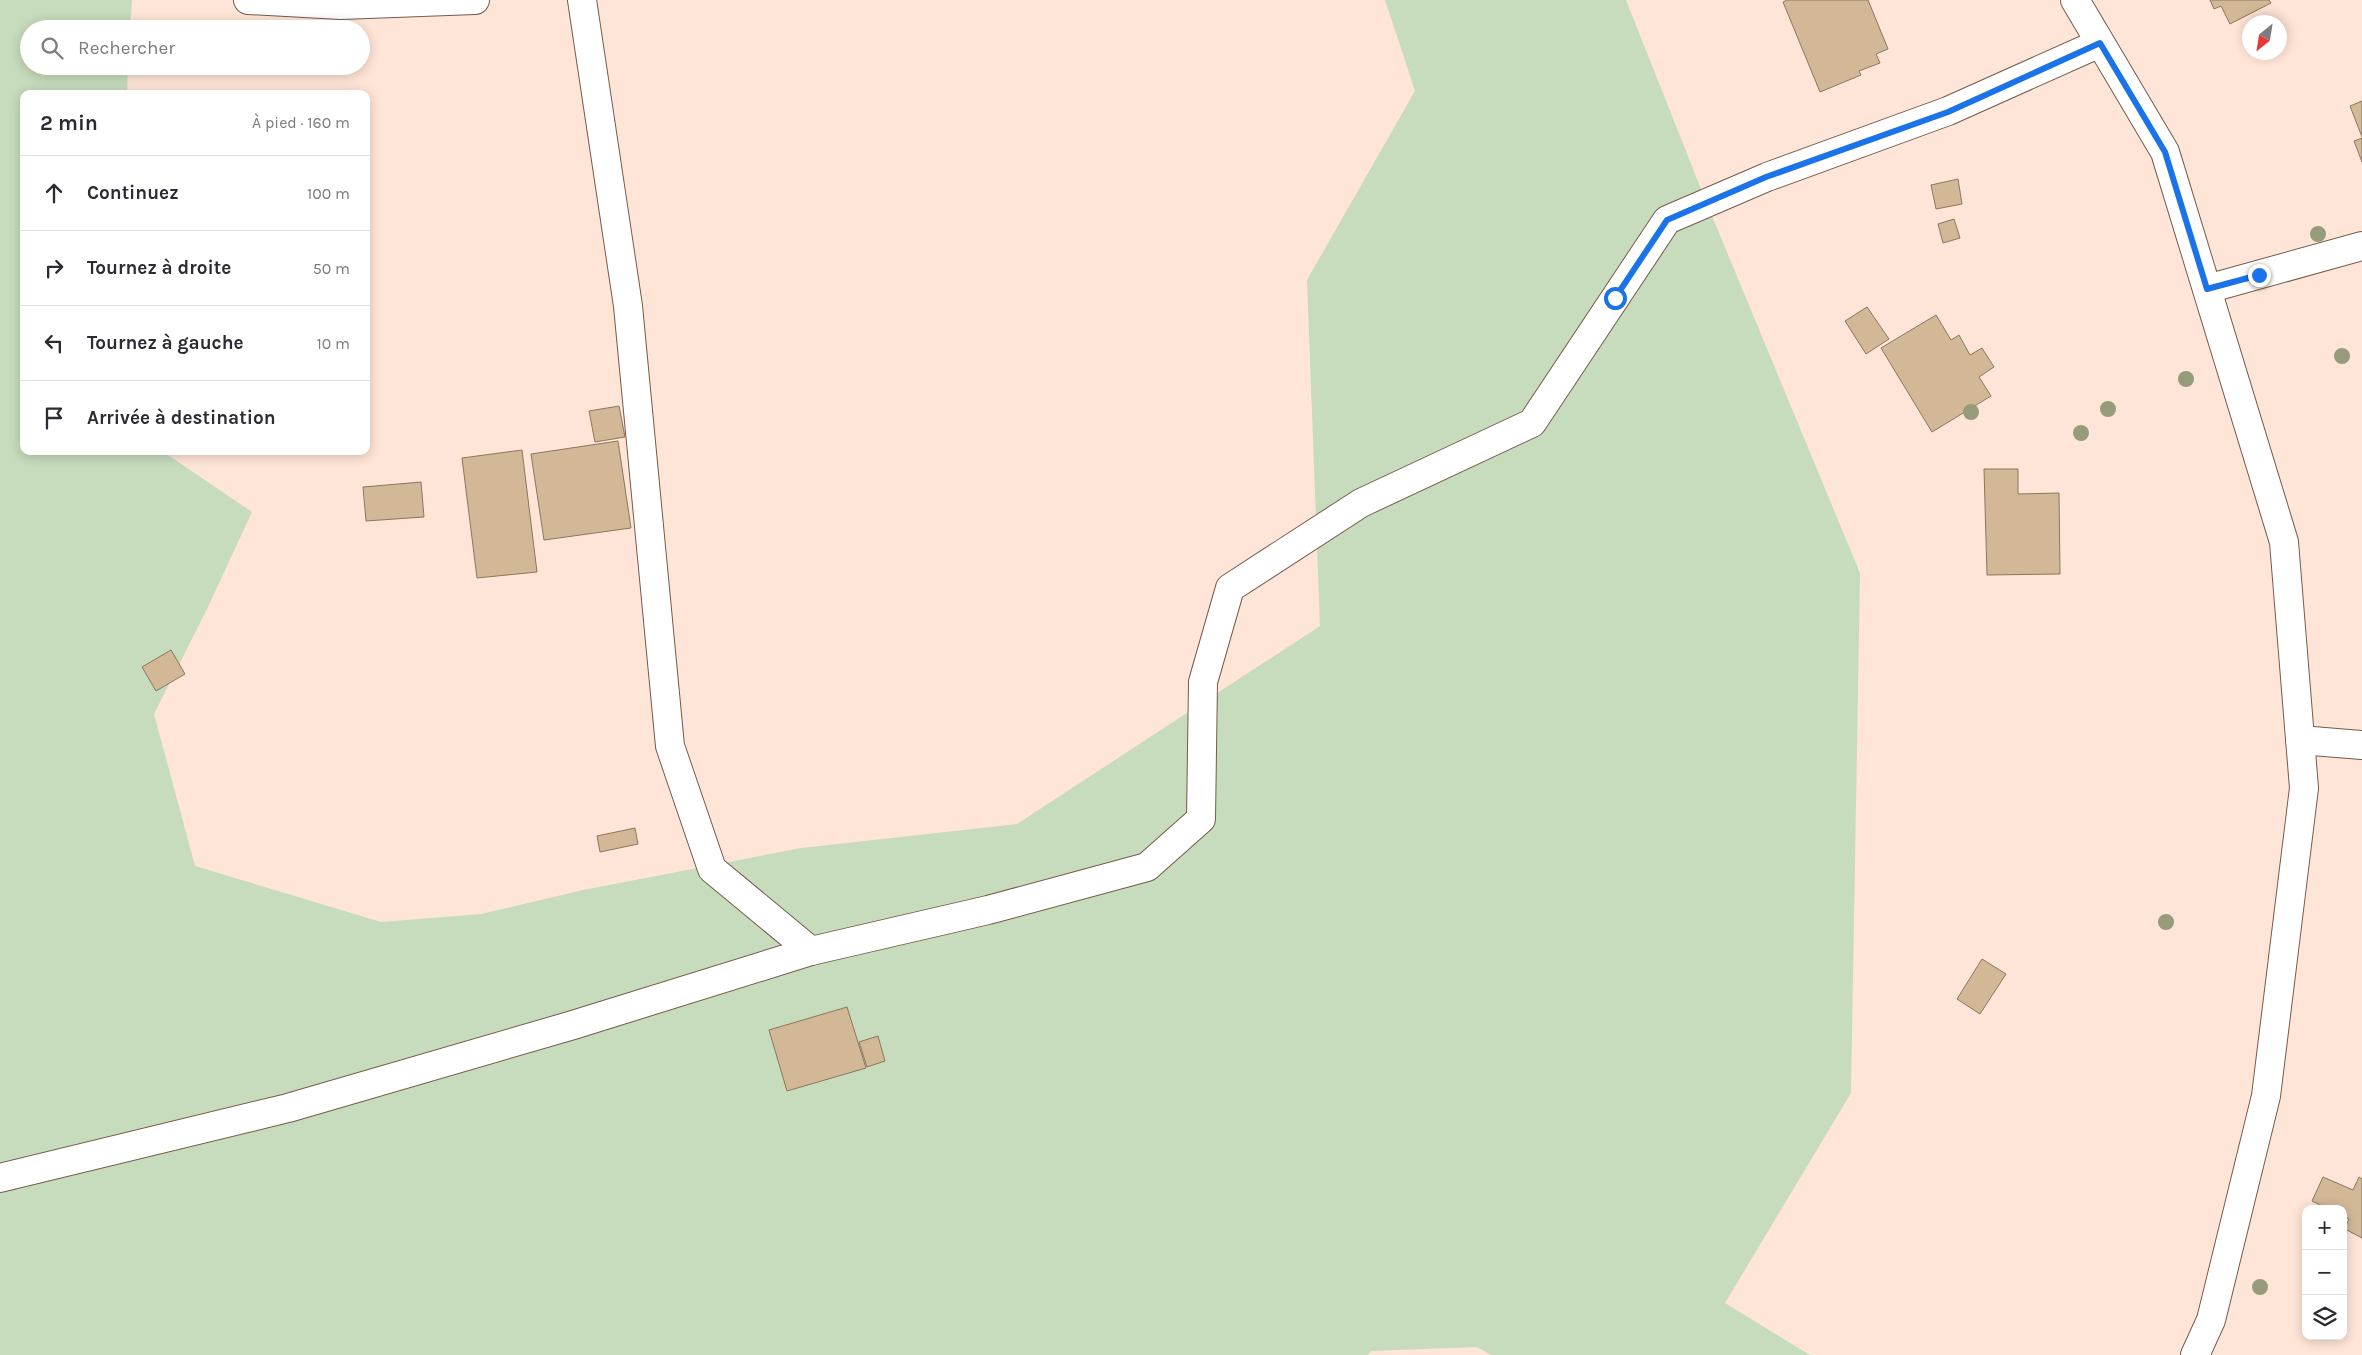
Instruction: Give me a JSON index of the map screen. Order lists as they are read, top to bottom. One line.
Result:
{"north":"bottom left","page":{"search":"Rechercher","heading":["2 min","À pied · 160 m"],"list":[["Continuez","100 m"],["Tournez à droite","50 m"],["Tournez à gauche","10 m"],"Arrivée à destination"],"map_buttons":["+","−"]}}
